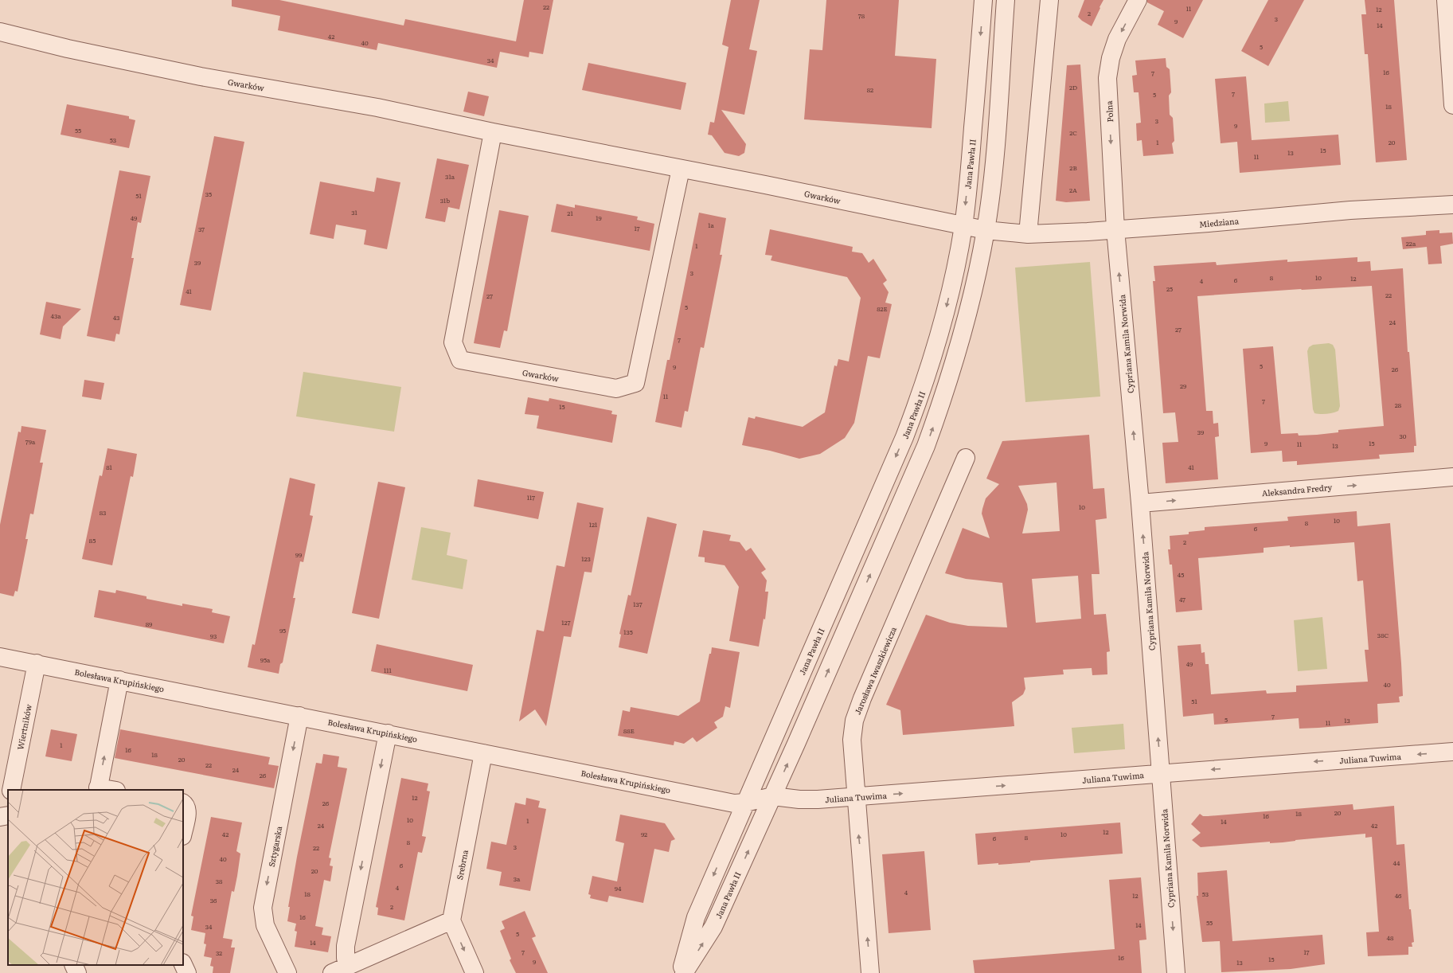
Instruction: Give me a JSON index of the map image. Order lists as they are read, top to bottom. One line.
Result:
{"streets":{"street":["Gwarków","Polna","Jana Pawła II","Miedziana","Cypriana Kamila Norwida","Aleksandra Fredry","Jarosława Iwaszkiewicza","Bolesława Krupińskiego","Wiertników","Juliana Tuwima","Sztygarska","Srebrna"]},"crossings":[["Gwarków","Jana Pawła II"],["Gwarków","Miedziana"],["Polna","Miedziana"],["Polna","Cypriana Kamila Norwida"],["Jana Pawła II","Miedziana"],["Jana Pawła II","Bolesława Krupińskiego"],["Jana Pawła II","Juliana Tuwima"],["Miedziana","Cypriana Kamila Norwida"],["Cypriana Kamila Norwida","Aleksandra Fredry"],["Cypriana Kamila Norwida","Juliana Tuwima"],["Jarosława Iwaszkiewicza","Juliana Tuwima"],["Bolesława Krupińskiego","Wiertników"],["Bolesława Krupińskiego","Sztygarska"],["Bolesława Krupińskiego","Srebrna"]],"one_way":["Aleksandra Fredry"],"house_numbers":["22","11","12","2","78","3","9","14","42","40","5","34","16","7","2D","82","7","5","18","3","9","55","2C","53","1","20","15","13","11","2B","31a","2A","35","51","31b","31","21","49","19","1a","17","37","22a","1","39","3","8","10","12","6","4","25","41","22","27","5","82E","43a","43","24","27","7","5","9","26","29","11","7","28","15","39","30","79a","9","15","11","13","81","41","117","10","83","10","8","121","6","85","2","99","123","45","47","137","127","89","95","135","38C","93","95a","49","111","40","51","7","5","13","11","88E","1","16","18","20","22","24","26","12","26","20","18","16","10","1","14","24","42","12","42","92","10","8","6","8","3","22","40","44","6","20","3a","38","4","94","4","18","53","12","46","36","2","16","55","14","34","5","48","14","7","17","32","16","15","9","13"]}
